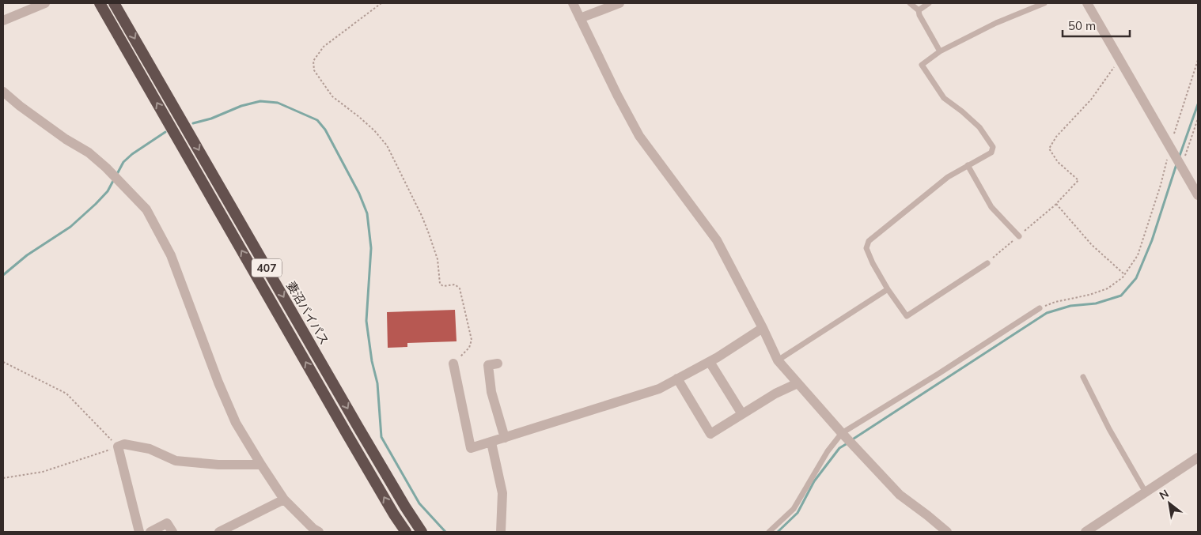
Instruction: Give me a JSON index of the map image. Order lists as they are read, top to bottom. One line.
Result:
{"streets":{"highway":["407","妻沼バイパス"]},"scale_bar":"50 m","north":"top left"}
